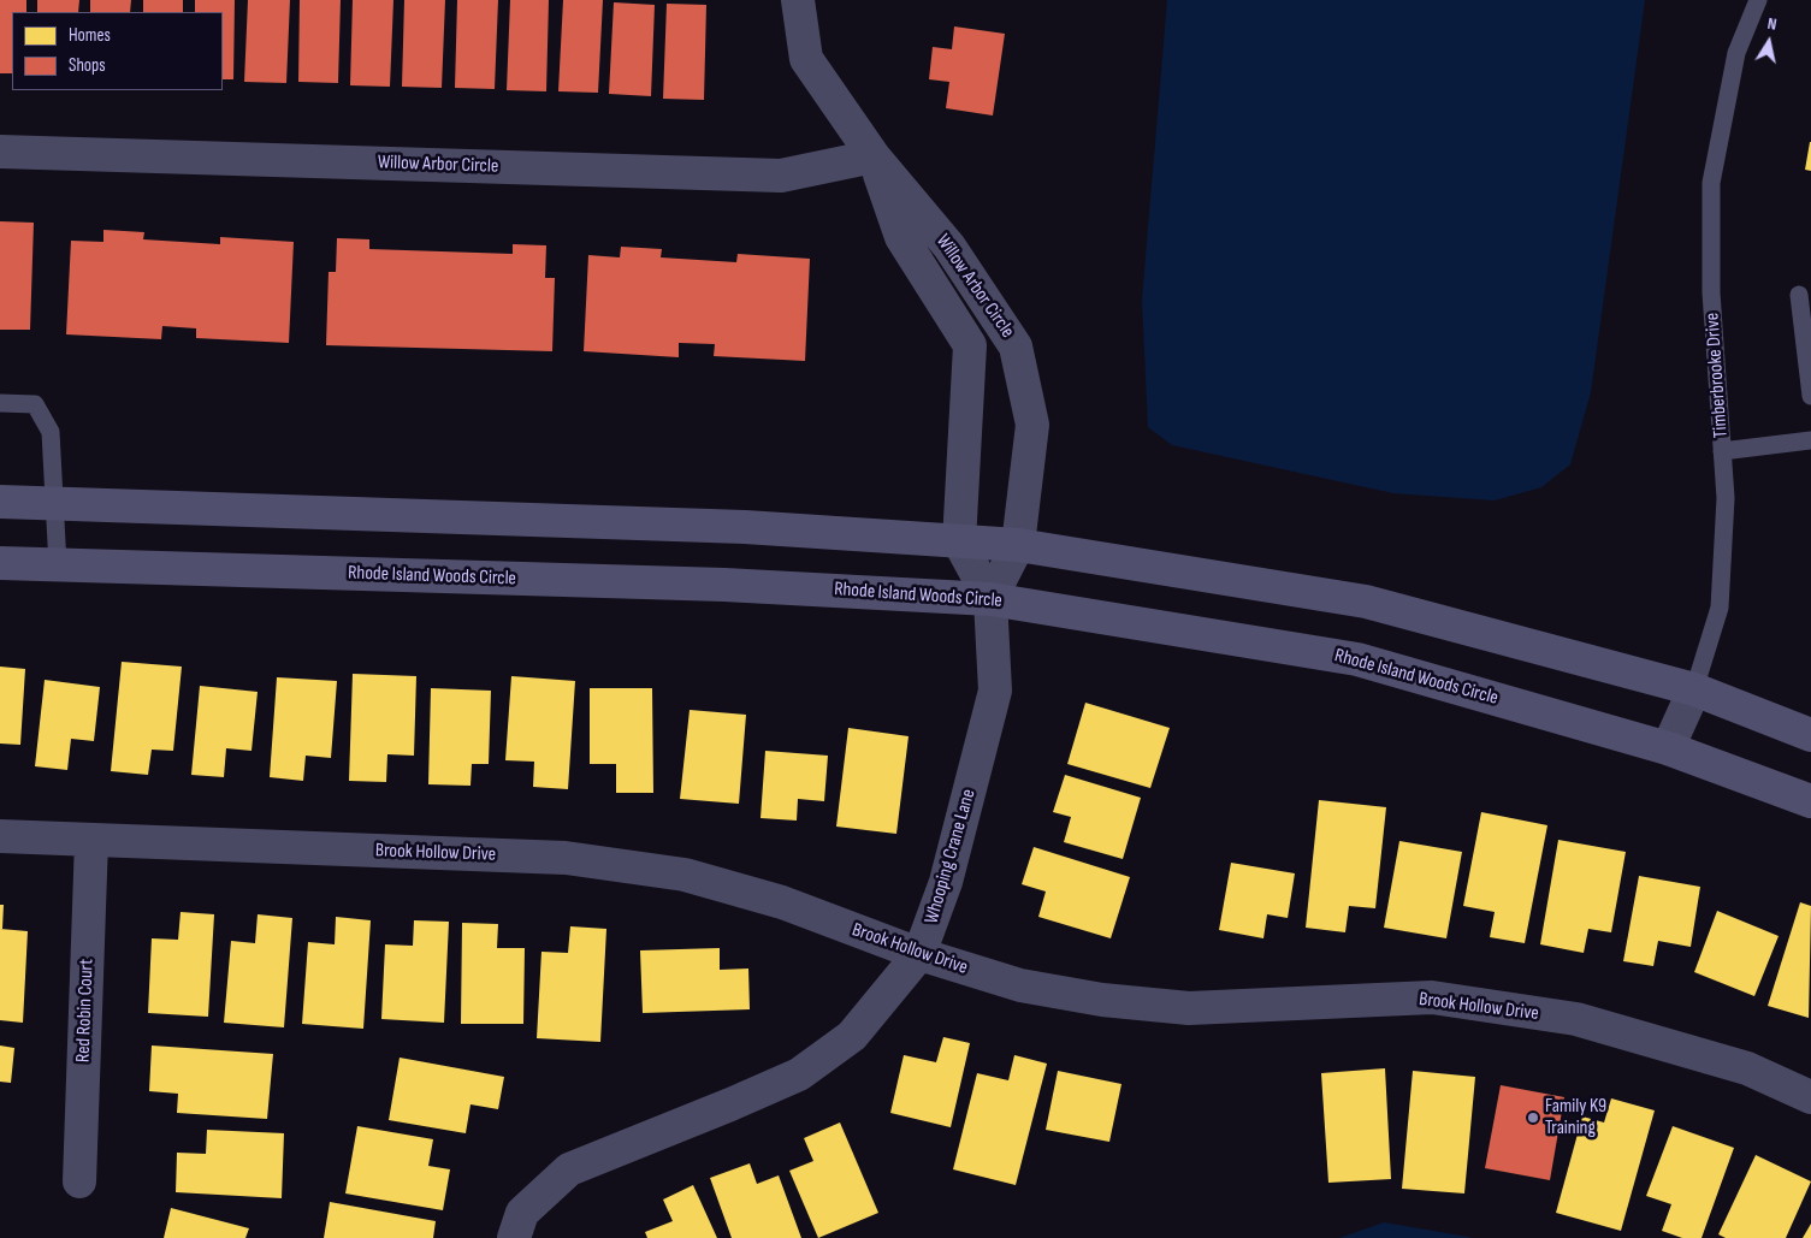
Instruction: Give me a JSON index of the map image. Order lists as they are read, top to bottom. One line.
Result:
{"streets":{"street":["Willow Arbor Circle","Timberbrooke Drive","Rhode Island Woods Circle","Brook Hollow Drive","Whooping Crane Lane","Red Robin Court"]},"crossings":[["Timberbrooke Drive","Rhode Island Woods Circle"],["Rhode Island Woods Circle","Whooping Crane Lane"],["Brook Hollow Drive","Whooping Crane Lane"],["Brook Hollow Drive","Red Robin Court"]],"places":["Family K9 Training"],"legend":["Homes","Shops"],"north":"top"}
